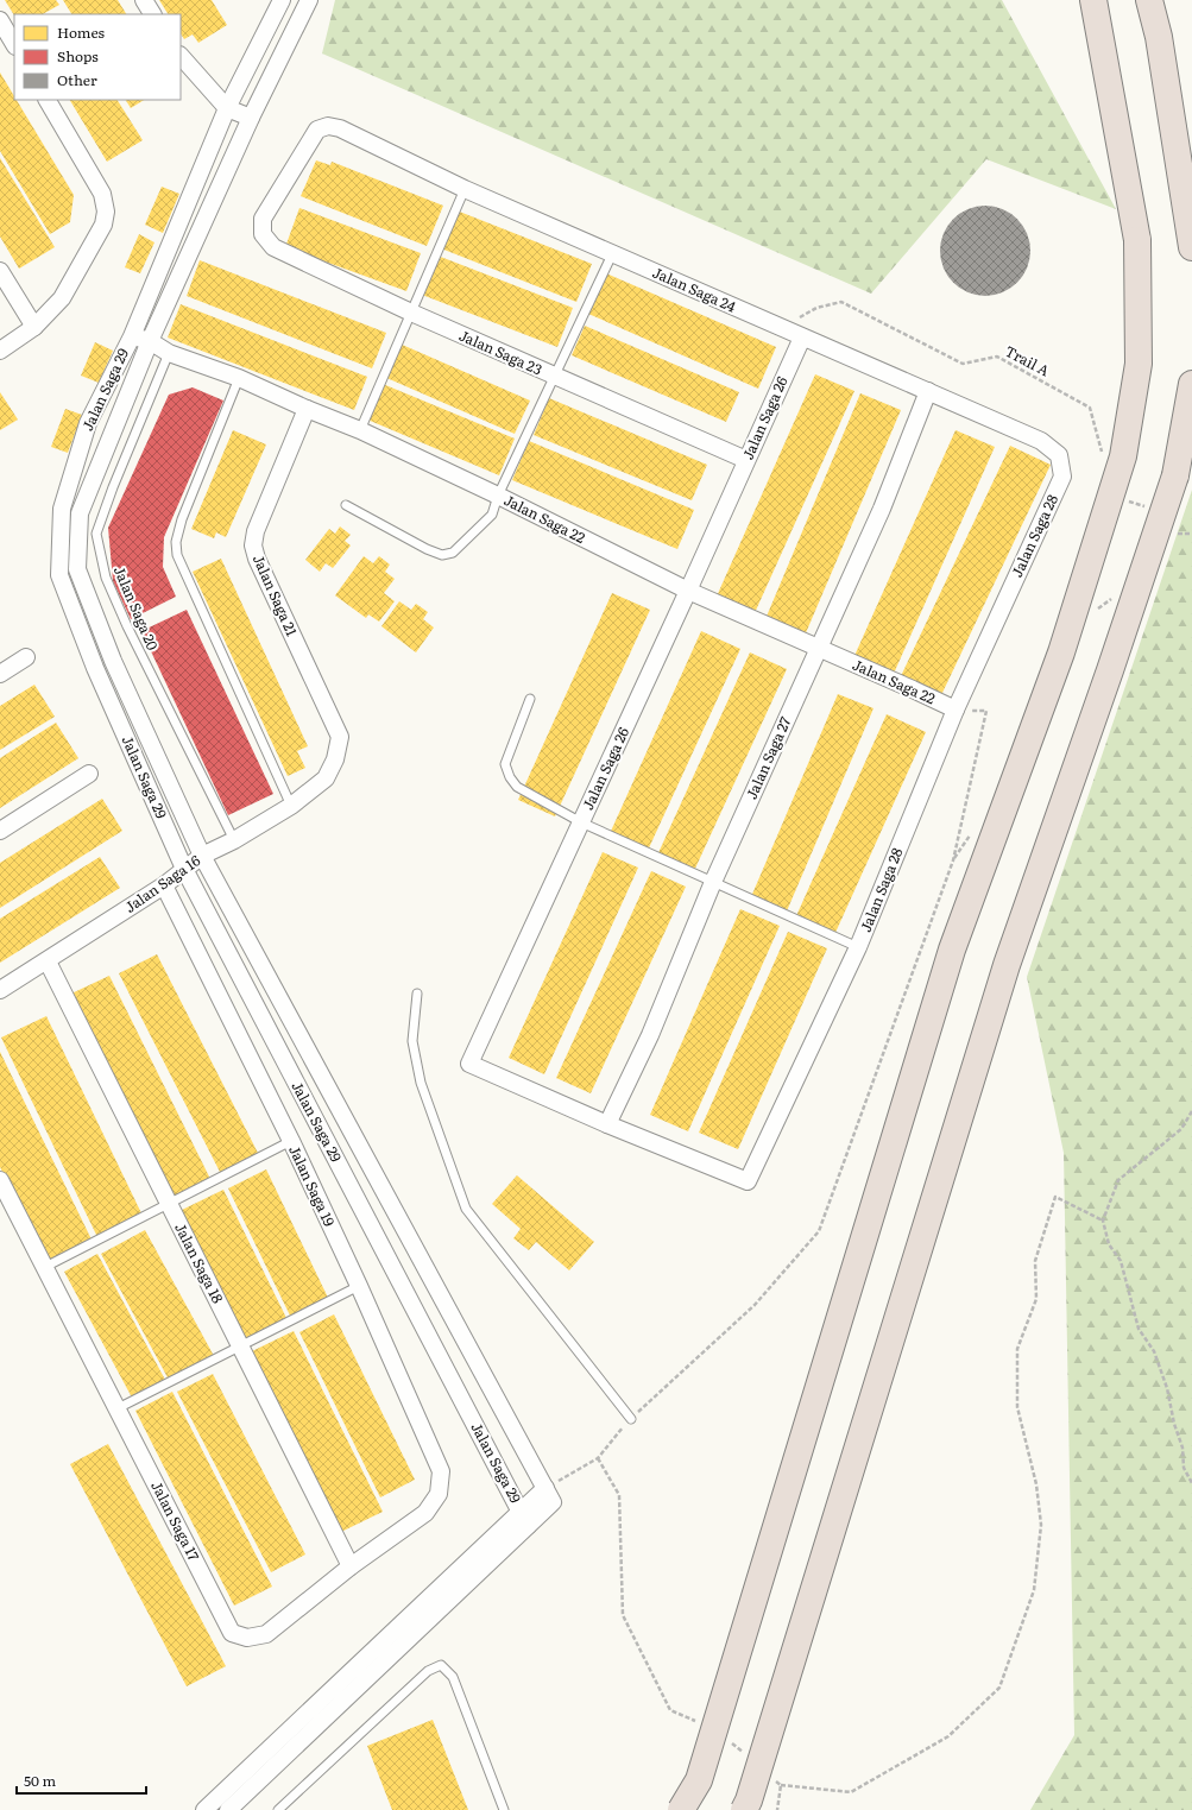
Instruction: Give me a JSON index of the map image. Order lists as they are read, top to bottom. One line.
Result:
{"streets":{"street":["Jalan Saga 24","Jalan Saga 23","Jalan Saga 29","Jalan Saga 26","Jalan Saga 22","Jalan Saga 28","Jalan Saga 21","Jalan Saga 27","Jalan Saga 16","Jalan Saga 19","Jalan Saga 18","Jalan Saga 17"],"lane":["Jalan Saga 20"],"path":["Trail A"]},"crossings":[["Jalan Saga 24","Jalan Saga 23"],["Jalan Saga 24","Trail A"],["Jalan Saga 24","Jalan Saga 26"],["Jalan Saga 24","Jalan Saga 28"],["Jalan Saga 24","Jalan Saga 27"],["Jalan Saga 23","Jalan Saga 26"],["Trail A","Jalan Saga 26"],["Jalan Saga 29","Jalan Saga 22"],["Jalan Saga 29","Jalan Saga 16"],["Jalan Saga 26","Jalan Saga 22"],["Jalan Saga 26","Jalan Saga 28"],["Jalan Saga 26","Jalan Saga 27"],["Jalan Saga 22","Jalan Saga 28"],["Jalan Saga 22","Jalan Saga 21"],["Jalan Saga 22","Jalan Saga 20"],["Jalan Saga 22","Jalan Saga 27"],["Jalan Saga 28","Jalan Saga 27"],["Jalan Saga 21","Jalan Saga 16"],["Jalan Saga 20","Jalan Saga 16"],["Jalan Saga 16","Jalan Saga 19"],["Jalan Saga 16","Jalan Saga 18"],["Jalan Saga 19","Jalan Saga 17"],["Jalan Saga 18","Jalan Saga 17"]],"legend":["Homes","Shops","Other"],"scale_bar":"50 m"}
